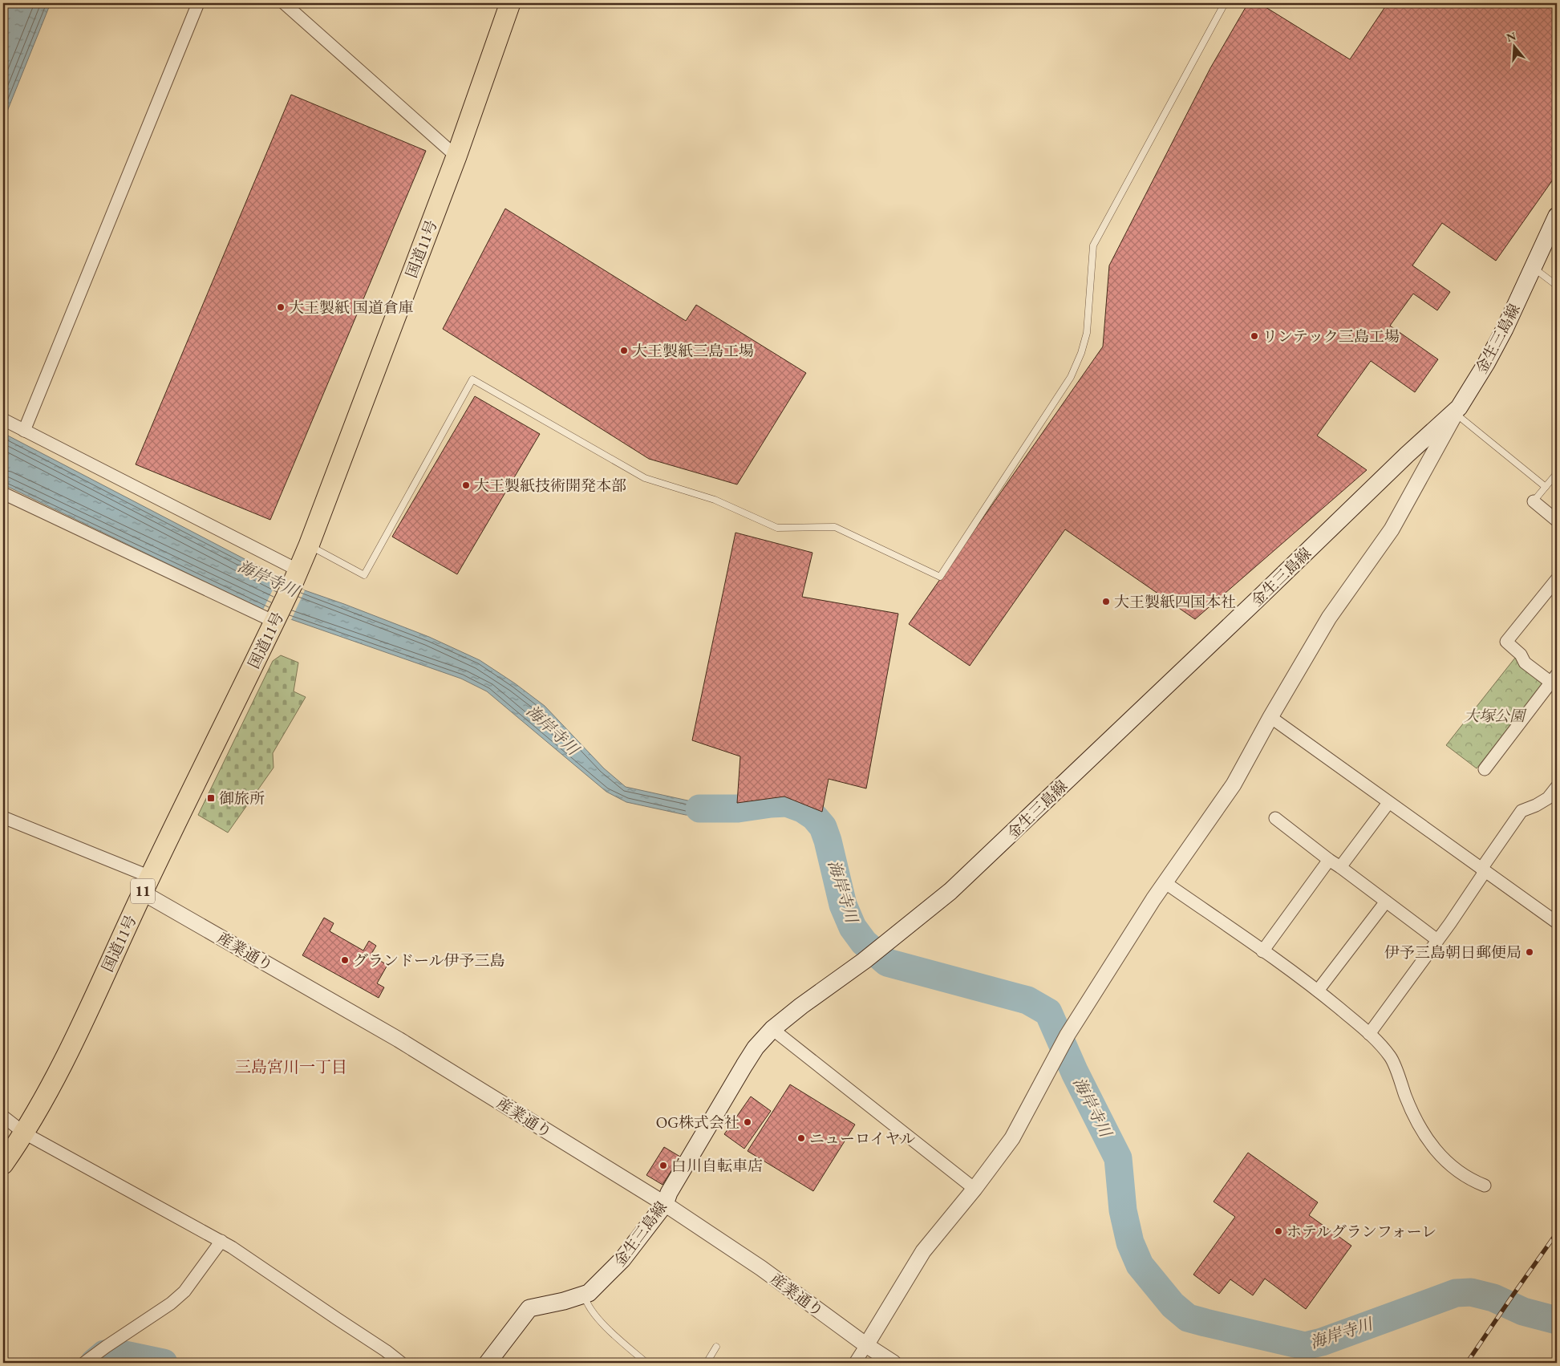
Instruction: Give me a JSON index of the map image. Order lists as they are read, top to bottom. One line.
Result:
{"streets":{"highway":["国道11号","11"],"main road":["金生三島線"],"street":["産業通り"]},"crossings":[["国道11号","産業通り"],["金生三島線","産業通り"]],"districts":["三島宮川一丁目"],"water":["海岸寺川"],"parks":["大塚公園"],"places":{"other":["大王製紙 国道倉庫","リンテック三島工場","大王製紙三島工場","大王製紙技術開発本部","大王製紙四国本社","伊予三島朝日郵便局","グランドール伊予三島","OG株式会社","ニューロイヤル","白川自転車店","ホテルグランフォーレ"],"transit":["御旅所"]},"north":"top"}
